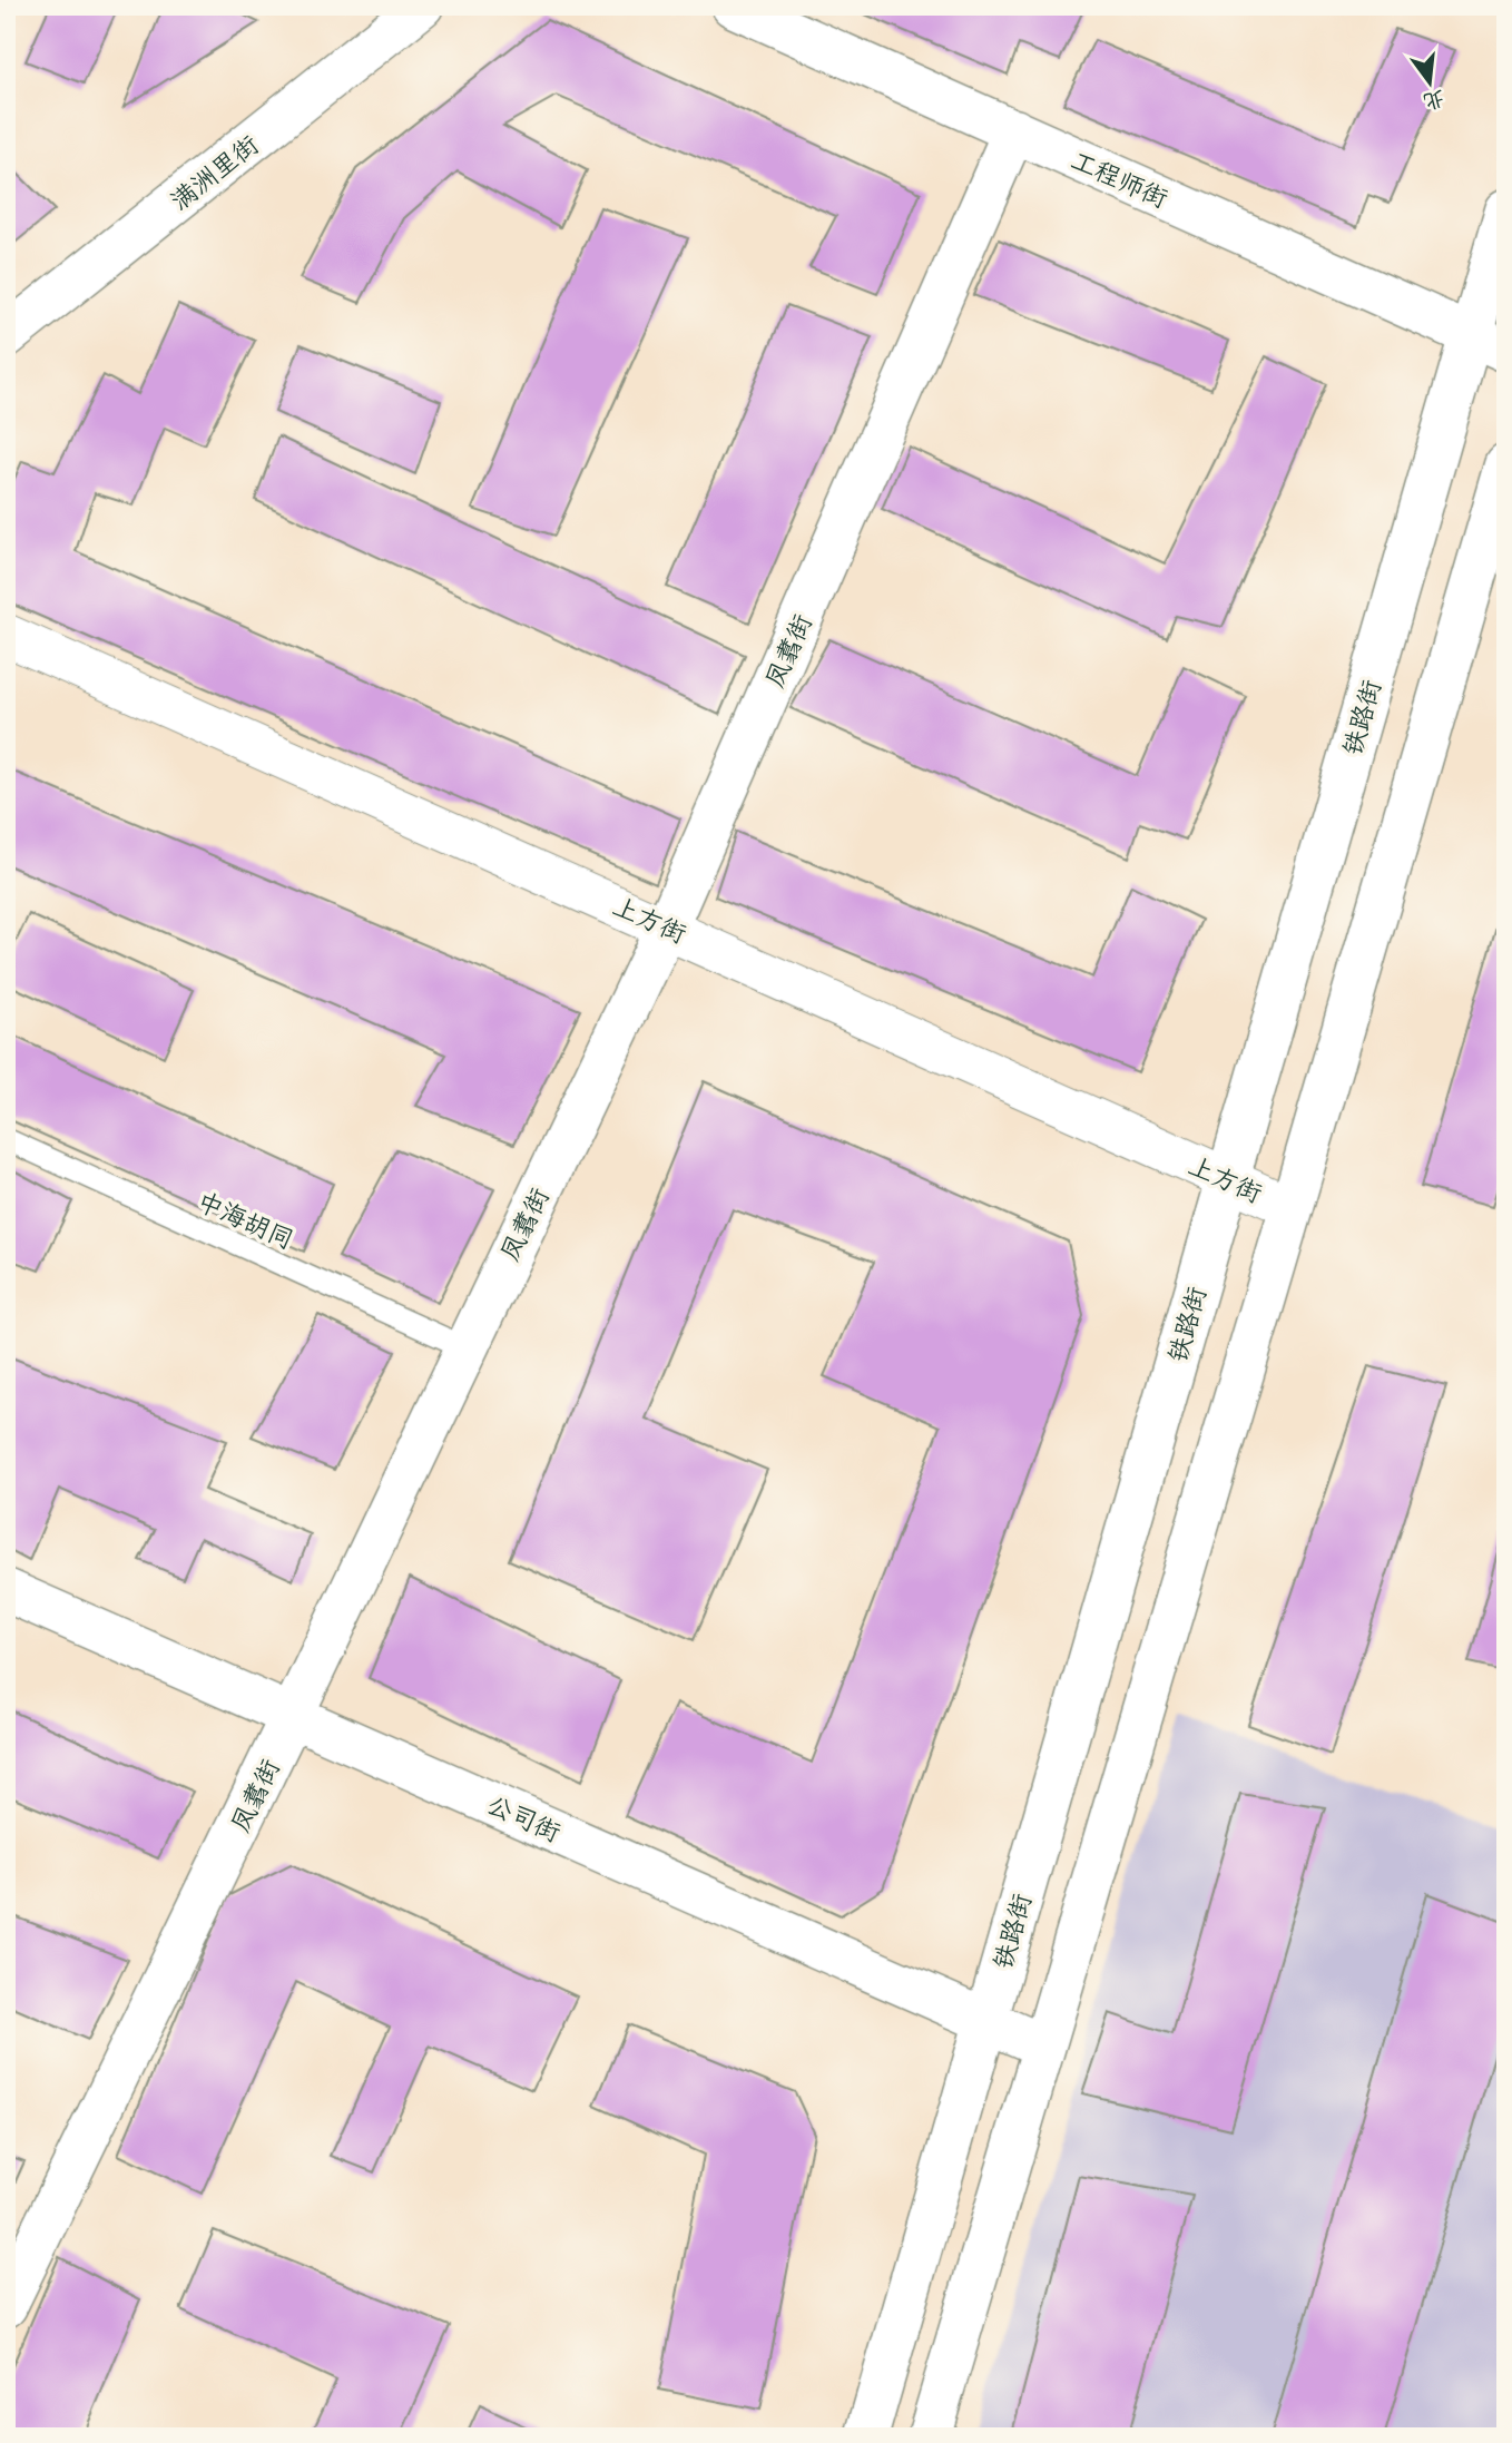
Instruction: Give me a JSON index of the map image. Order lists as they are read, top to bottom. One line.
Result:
{"streets":{"street":["满洲里街","工程师街","凤翥街","铁路街","上方街","公司街"],"lane":["中海胡同"]},"crossings":[["工程师街","凤翥街"],["工程师街","铁路街"],["凤翥街","上方街"],["凤翥街","中海胡同"],["凤翥街","公司街"],["铁路街","上方街"],["铁路街","公司街"]],"north":"bottom"}
